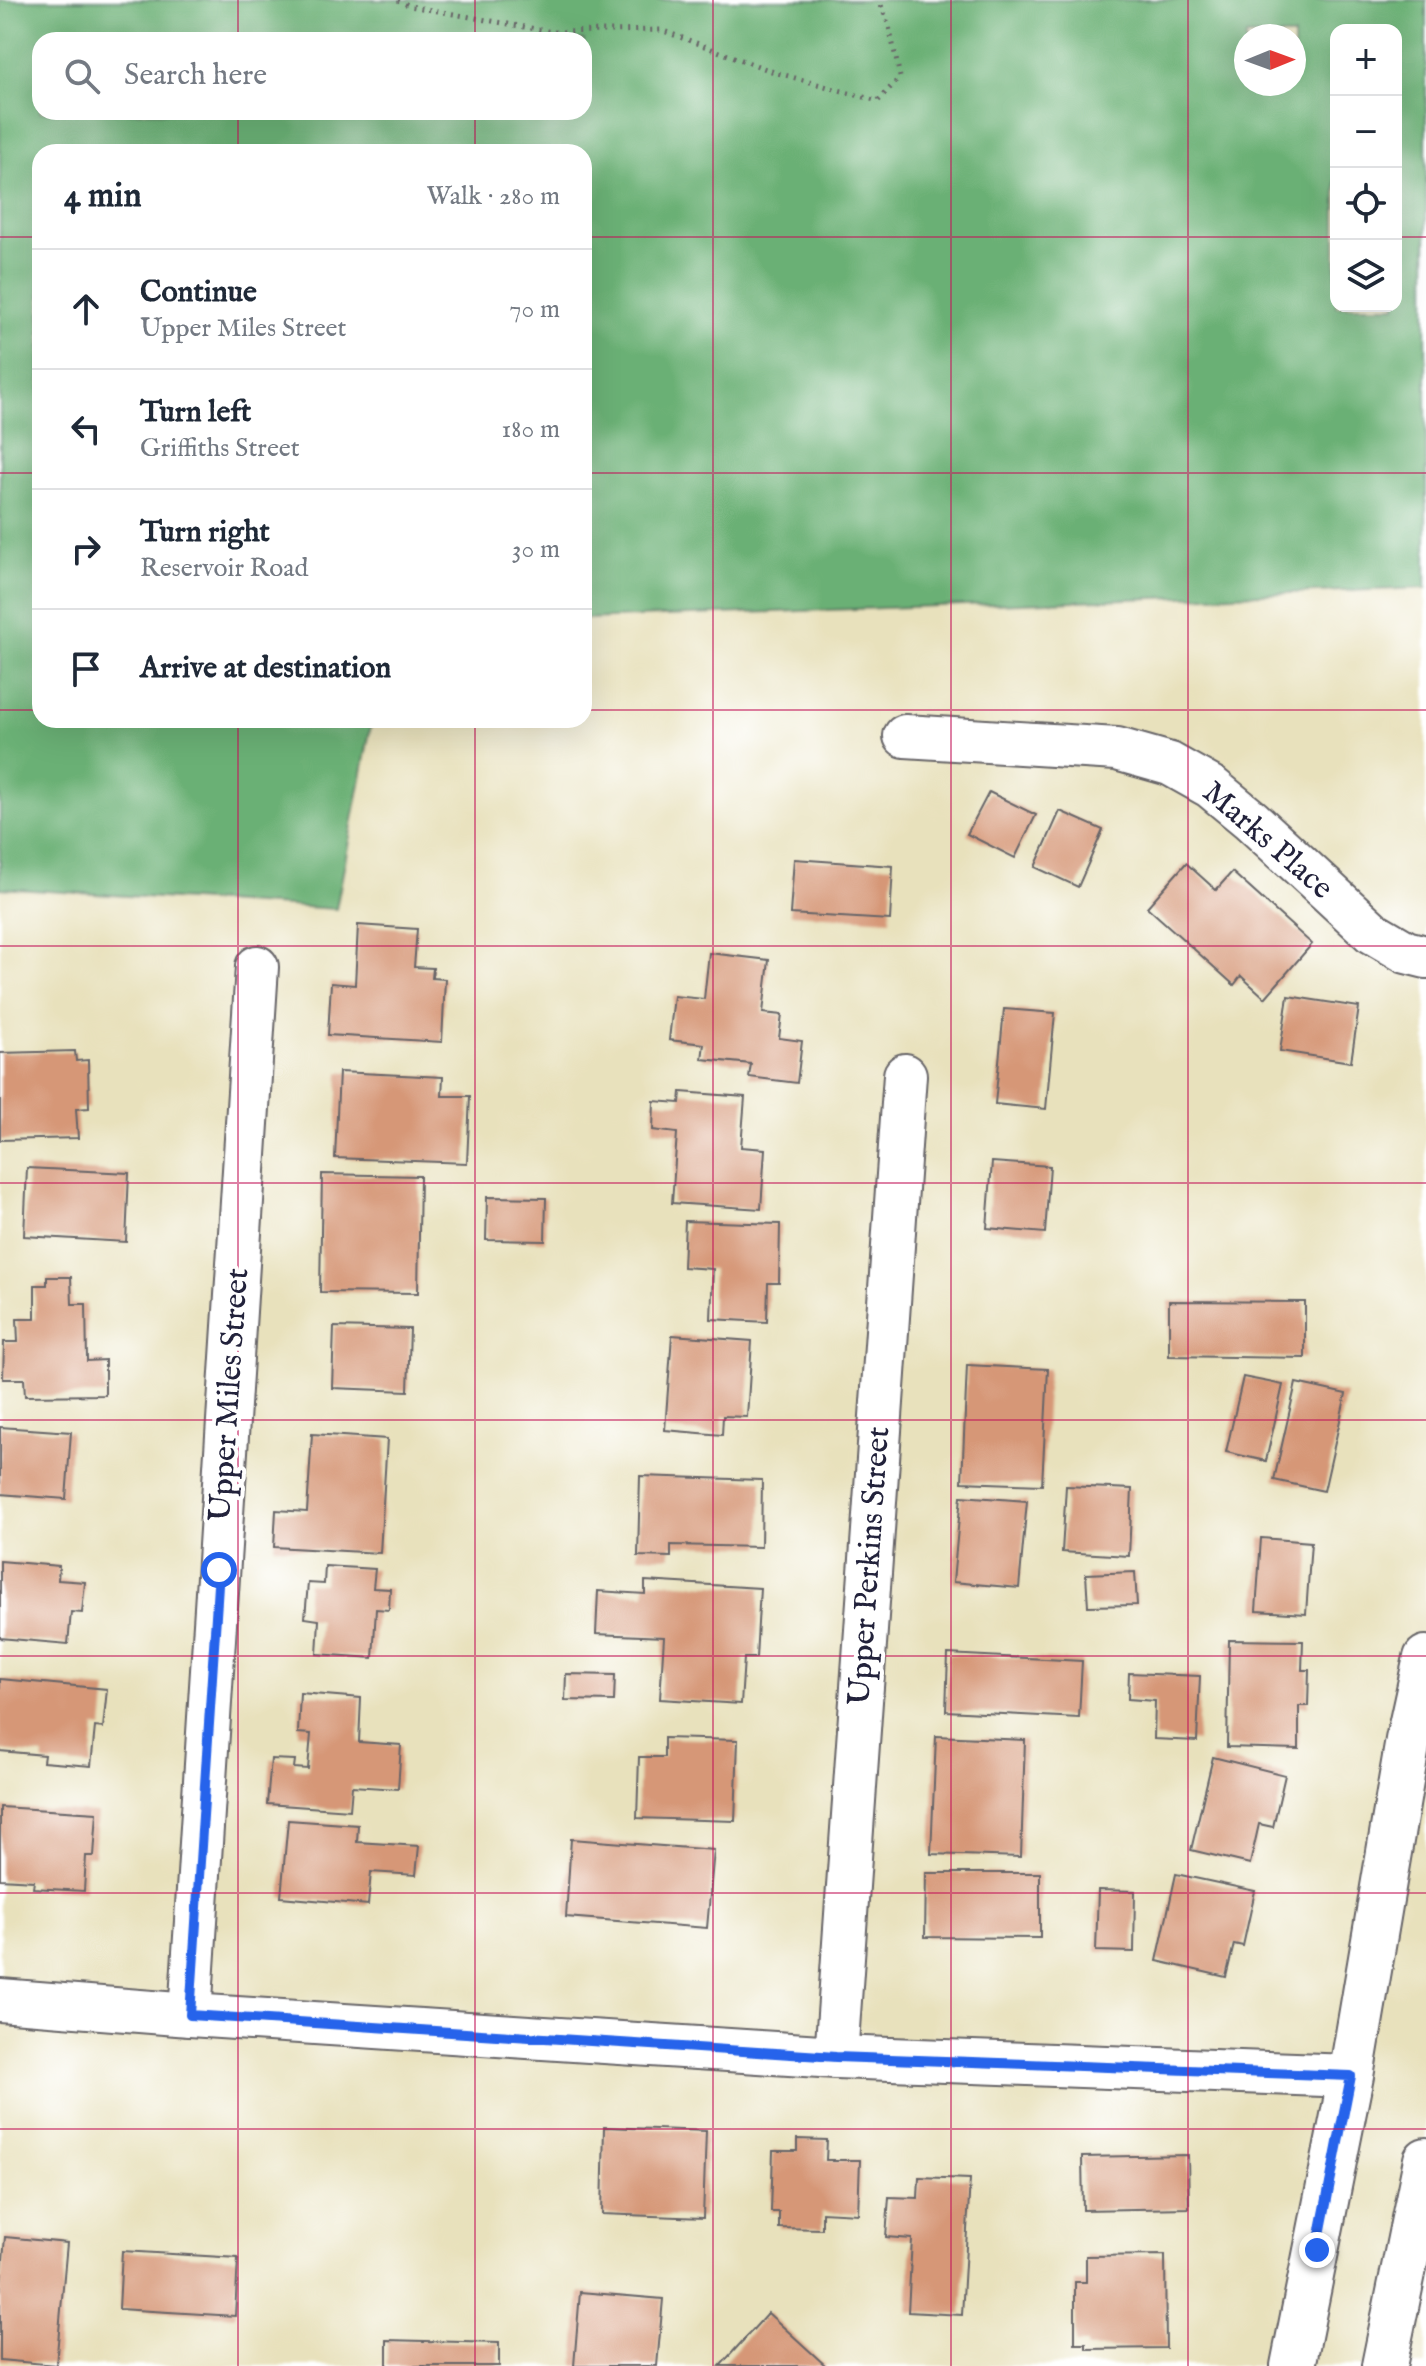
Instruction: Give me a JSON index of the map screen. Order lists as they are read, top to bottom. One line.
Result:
{"streets":{"street":["Marks Place","Upper Miles Street","Upper Perkins Street"]},"north":"right","page":{"map_buttons":["+","−"],"search":"Search here","heading":["4 min","Walk · 280 m"],"list":[["Continue","Upper Miles Street","70 m"],["Turn left","Griffiths Street","180 m"],["Turn right","Reservoir Road","30 m"],"Arrive at destination"]}}
